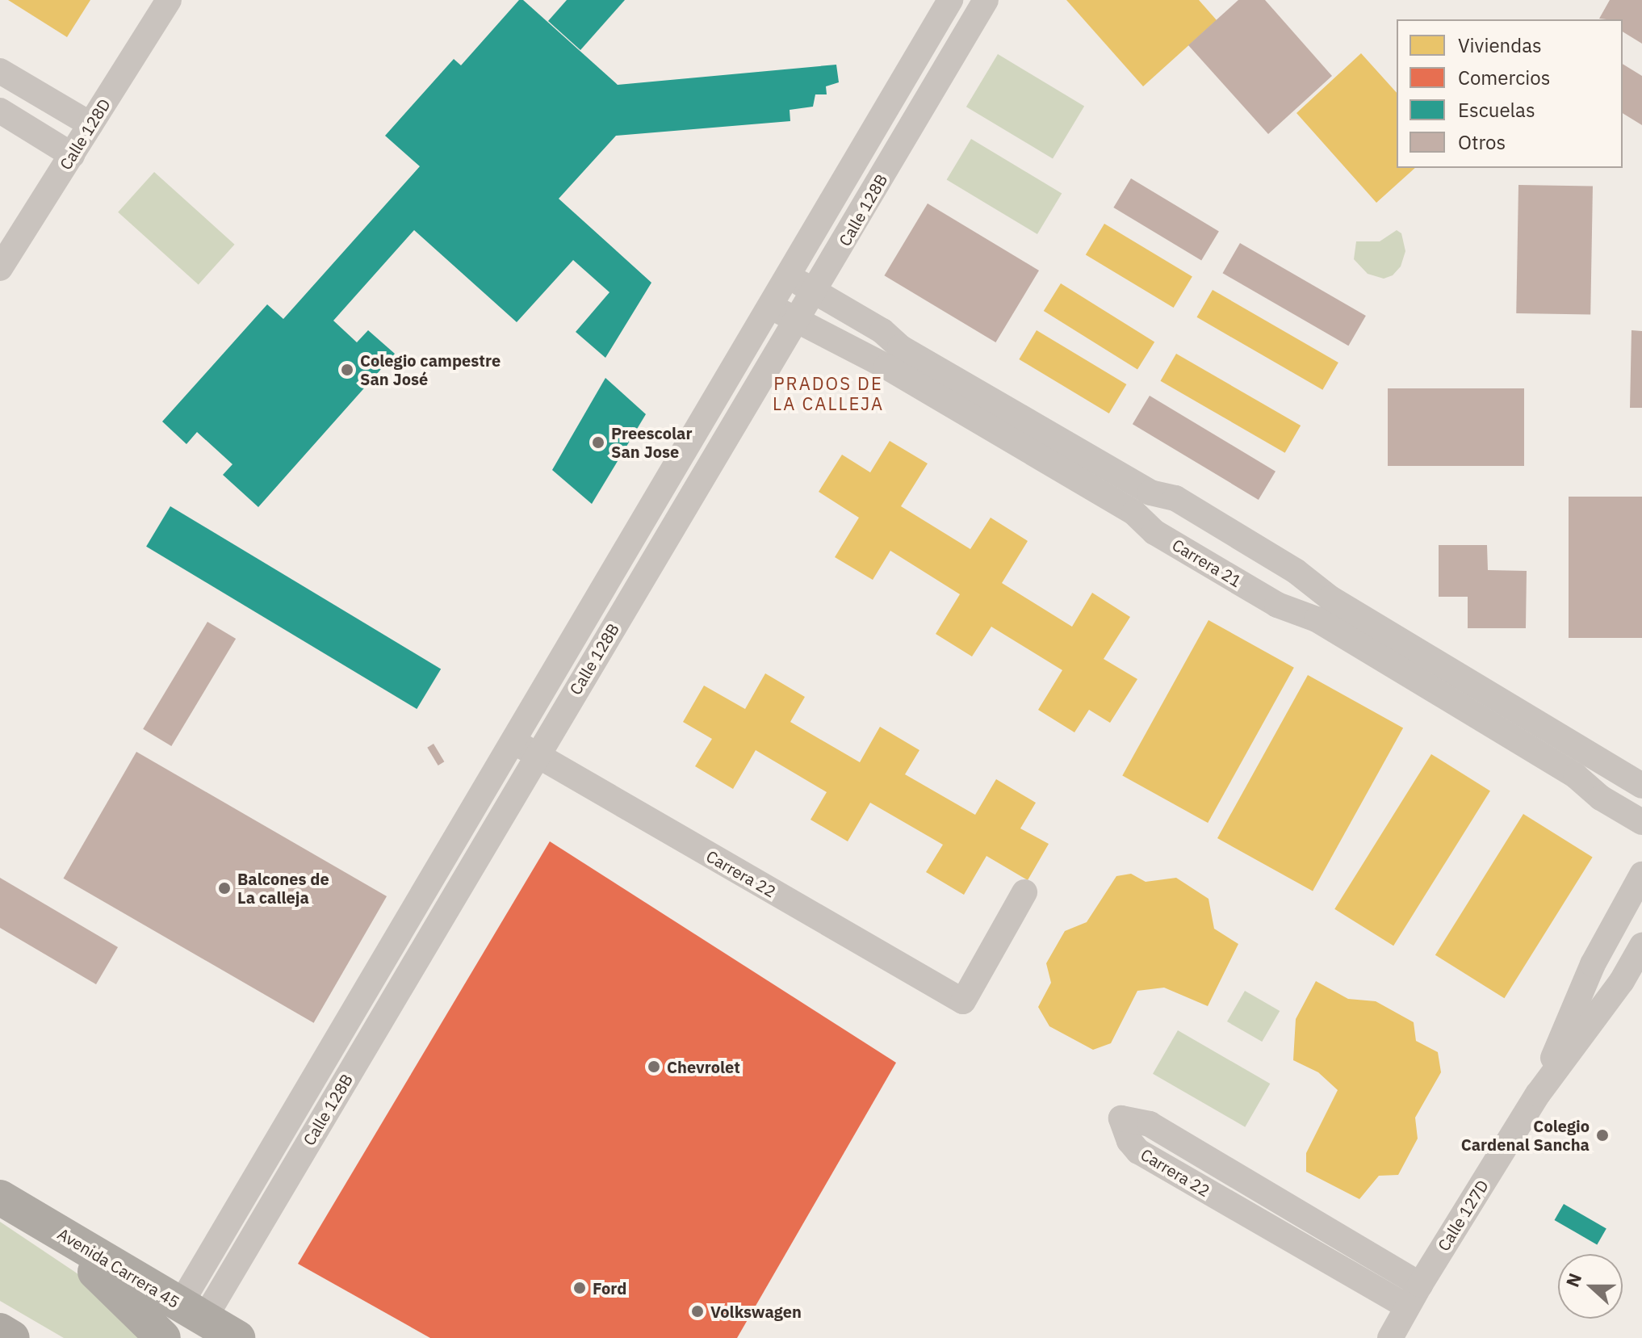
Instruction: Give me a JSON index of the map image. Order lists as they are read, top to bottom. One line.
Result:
{"streets":{"highway":["Avenida Carrera 45"],"street":["Calle 128D","Calle 128B","Carrera 21","Carrera 22","Calle 127D"]},"crossings":[["Calle 128B","Carrera 21"],["Calle 128B","Carrera 22"],["Calle 128B","Avenida Carrera 45"],["Carrera 22","Calle 127D"]],"districts":["PRADOS DE LA CALLEJA"],"places":["Colegio campestre San José","Preescolar San Jose","Balcones de La calleja","Chevrolet","Colegio Cardenal Sancha","Ford","Volkswagen"],"legend":["Viviendas","Comercios","Escuelas","Otros"],"north":"left"}
